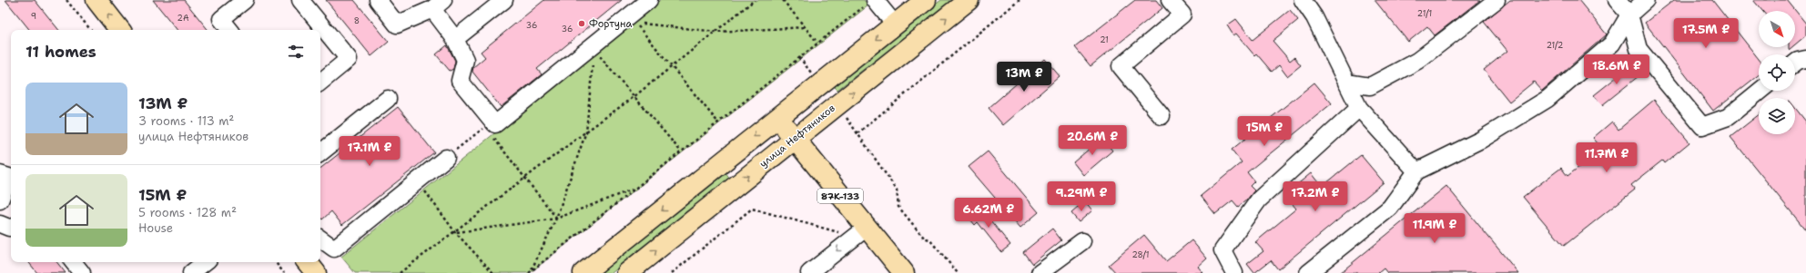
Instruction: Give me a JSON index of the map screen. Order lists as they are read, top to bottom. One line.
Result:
{"streets":{"main road":["улица Нефтяников","87К-133"]},"crossings":[["улица Нефтяников","87К-133"]],"places":["Фортуна"],"house_numbers":["21/1","9","2А","8","36","36","21","21/2","28/1"],"north":"bottom right","page":{"price":["17.5M ₽","18.6M ₽","13M ₽","15M ₽","20.6M ₽","17.1M ₽","11.7M ₽","9.29M ₽","17.2M ₽","6.62M ₽","11.9M ₽"],"heading":"11 homes","list":[{"name":"13M ₽","note":"3 rooms · 113 m² · улица Нефтяников"},{"name":"15M ₽","note":"5 rooms · 128 m² · House"}]}}
